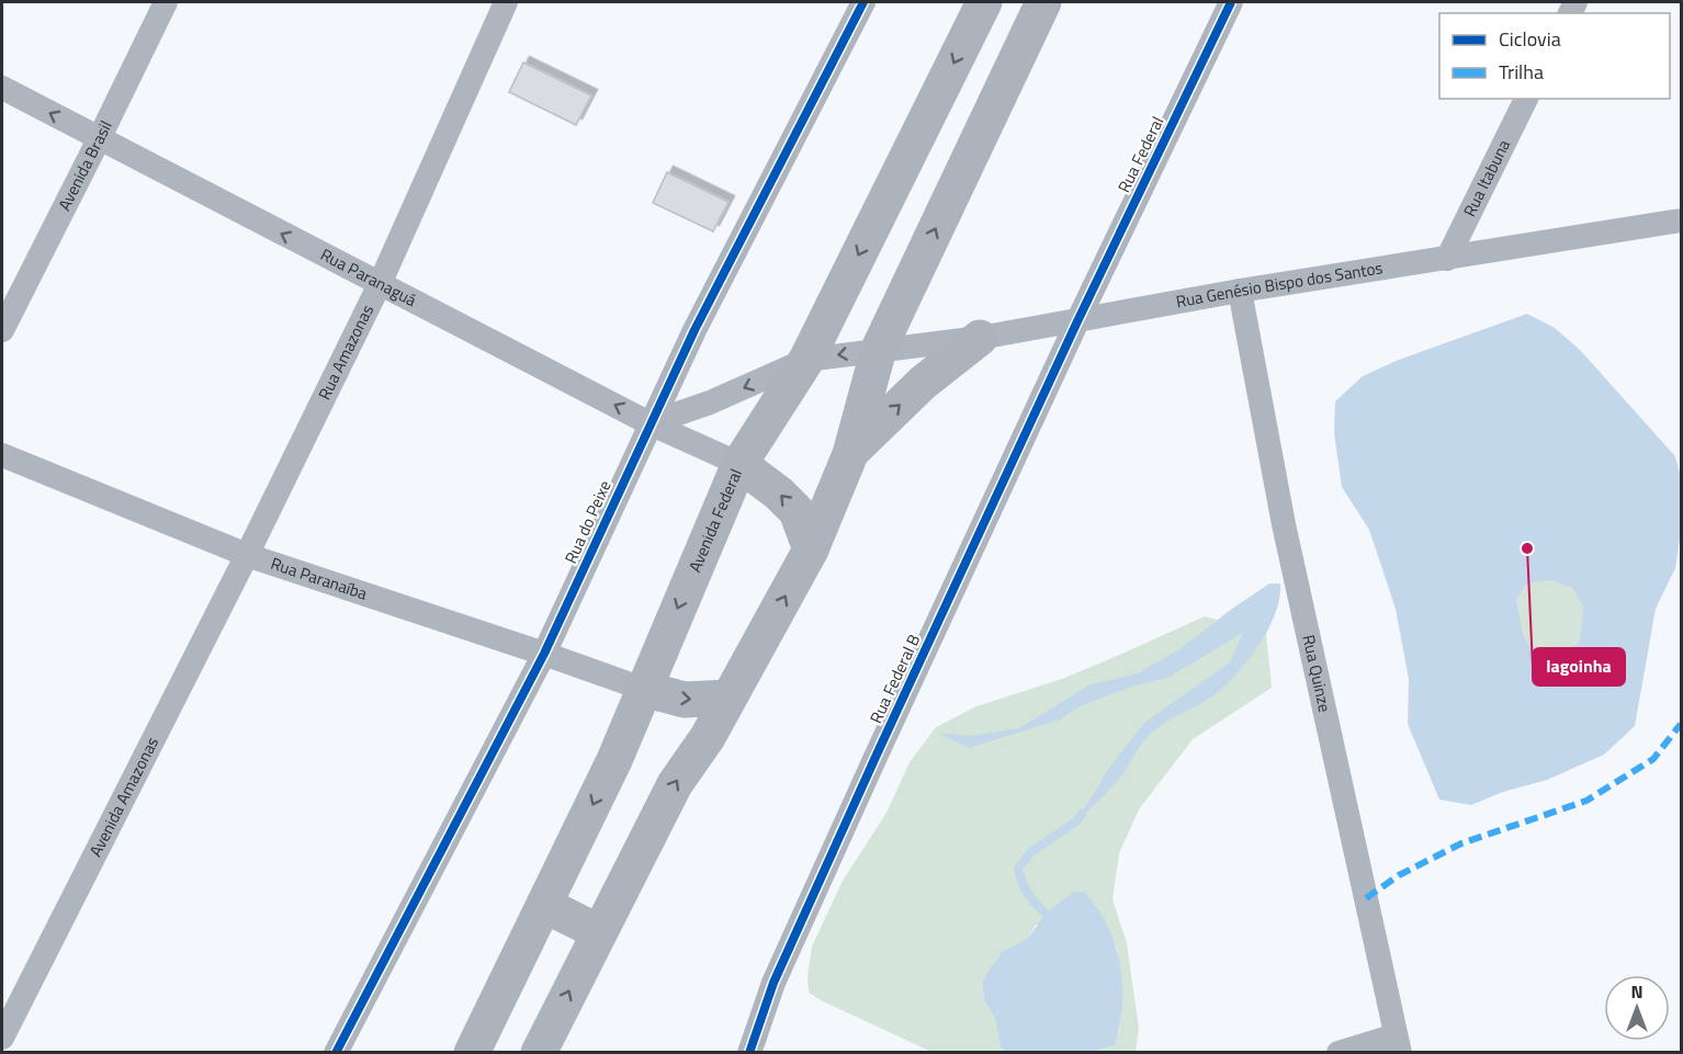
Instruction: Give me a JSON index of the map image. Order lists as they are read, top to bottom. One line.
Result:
{"streets":{"main road":["Avenida Federal"],"street":["Rua Federal","Avenida Brasil","Rua Itabuna","Rua Paranaguá","Rua Genésio Bispo dos Santos","Rua Amazonas","Rua do Peixe","Rua Paranaíba","Rua Quinze","Rua Federal B","Avenida Amazonas"]},"crossings":[["Rua Federal","Rua Genésio Bispo dos Santos"],["Rua Federal","Rua Federal B"],["Avenida Brasil","Rua Paranaguá"],["Rua Itabuna","Rua Genésio Bispo dos Santos"],["Rua Paranaguá","Rua Genésio Bispo dos Santos"],["Rua Paranaguá","Rua Amazonas"],["Rua Paranaguá","Avenida Federal"],["Rua Paranaguá","Rua do Peixe"],["Rua Genésio Bispo dos Santos","Avenida Federal"],["Rua Genésio Bispo dos Santos","Rua do Peixe"],["Rua Genésio Bispo dos Santos","Rua Quinze"],["Rua Genésio Bispo dos Santos","Rua Federal B"],["Rua Amazonas","Rua Paranaíba"],["Rua Amazonas","Avenida Amazonas"],["Avenida Federal","Rua Paranaíba"],["Rua do Peixe","Rua Paranaíba"],["Rua Paranaíba","Avenida Amazonas"]],"one_way":["Rua Paranaguá"],"places":["lagoinha"],"legend":["Ciclovia","Trilha"],"north":"top"}
